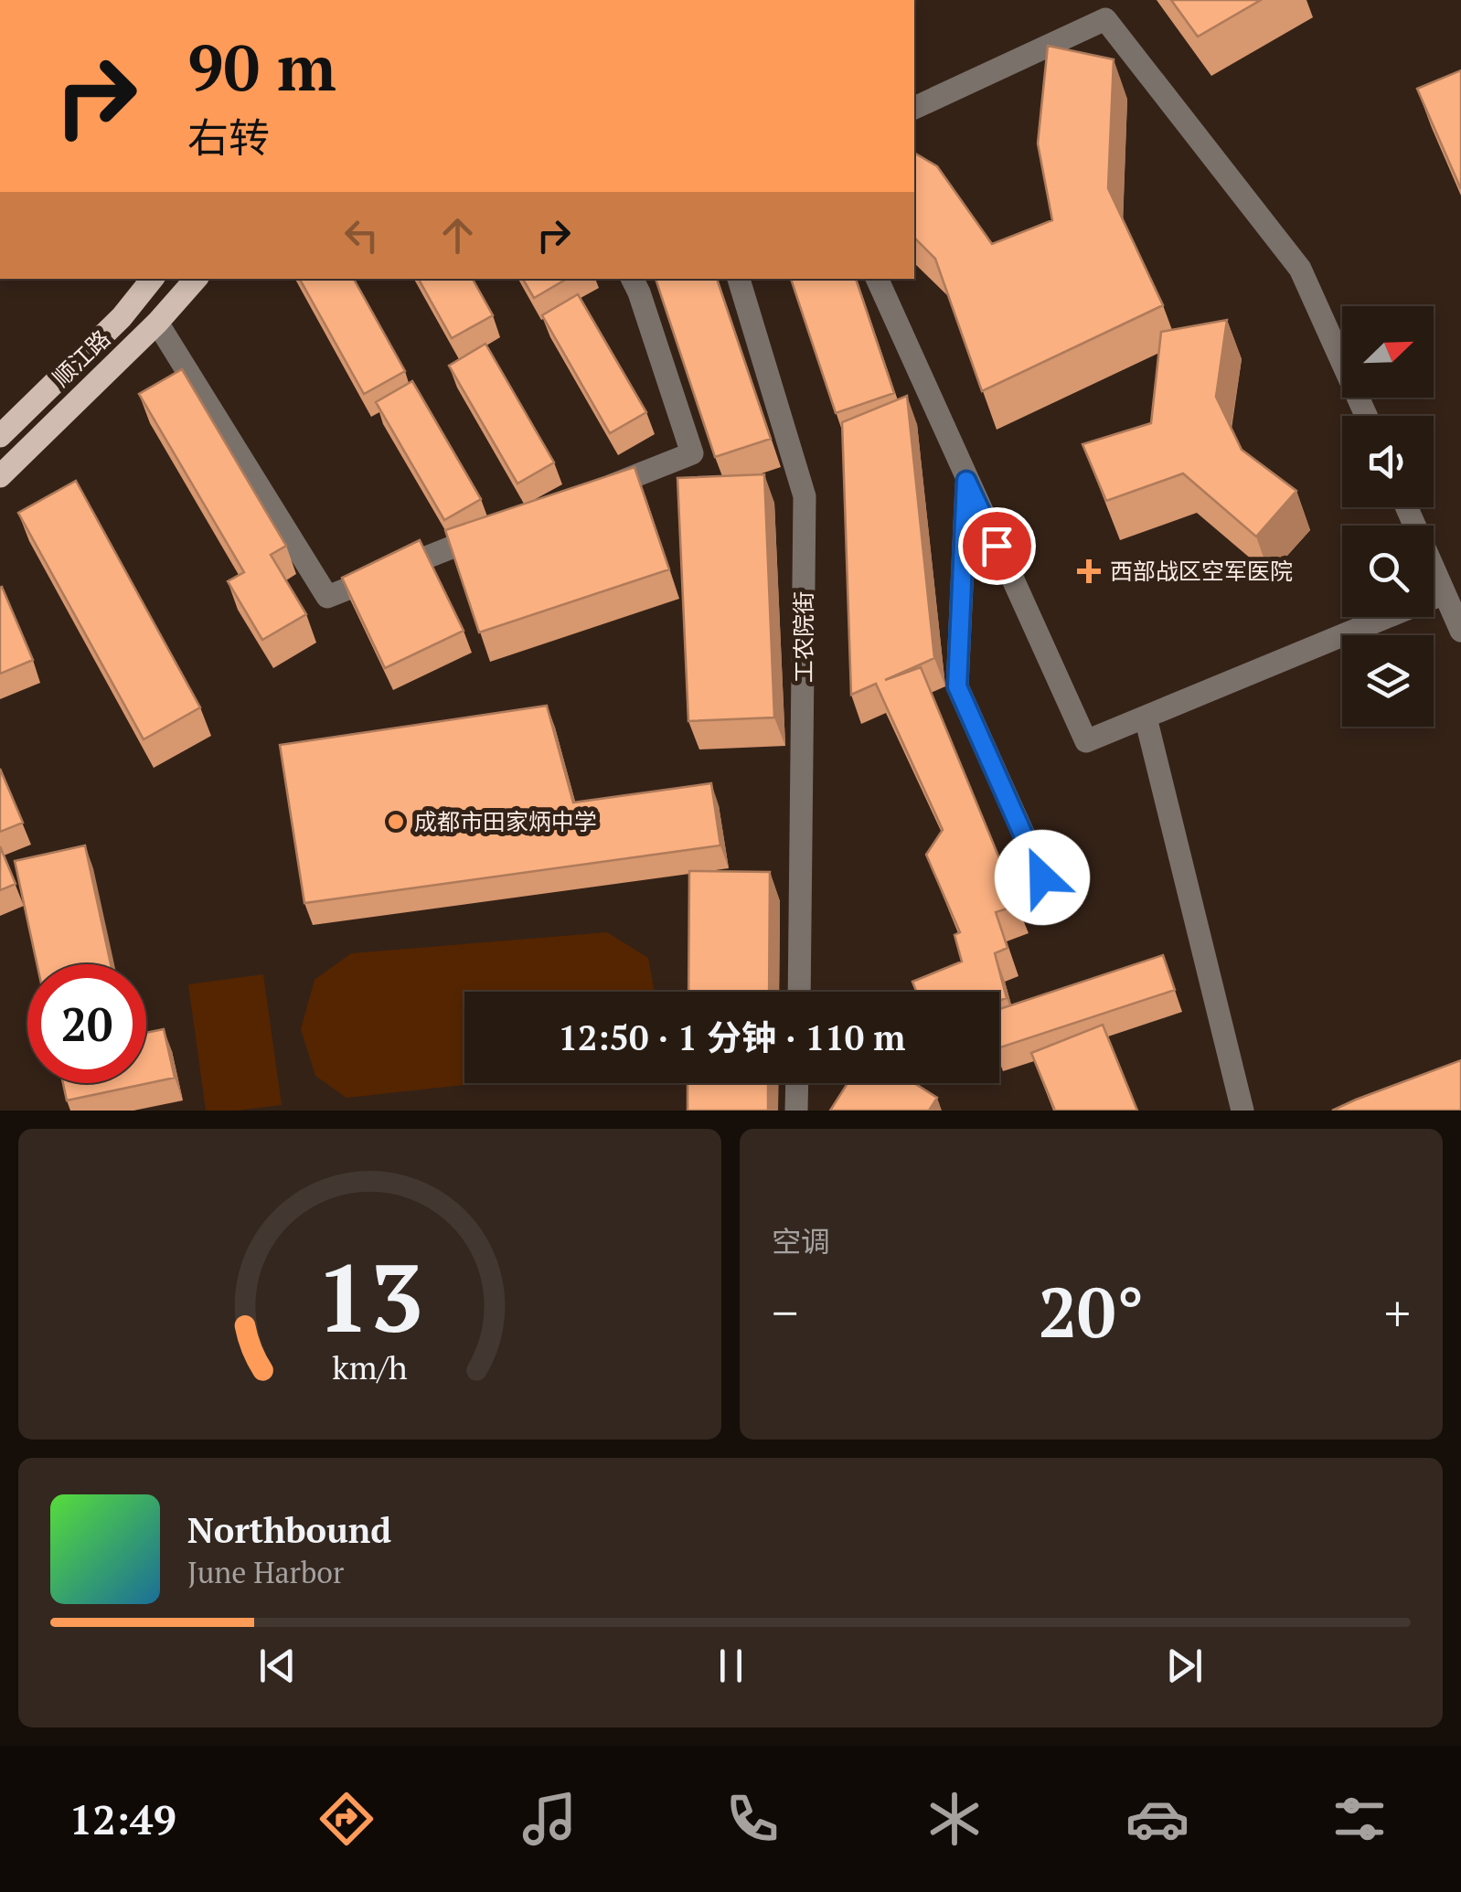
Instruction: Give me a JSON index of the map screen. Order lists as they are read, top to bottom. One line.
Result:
{"streets":{"main road":["顺江路"],"street":["工农院街"]},"places":{"health":["西部战区空军医院"],"other":["成都市田家炳中学"]},"north":"top right","page":{"turn":["90 m","右转"],"limit":"20","trip":"12:50 · 1 分钟 · 110 m","tile":"空调","heat":["−","20°","+"],"song":["Northbound","June Harbor"],"tabs":"12:49","gauge":["13","km/h"]}}
